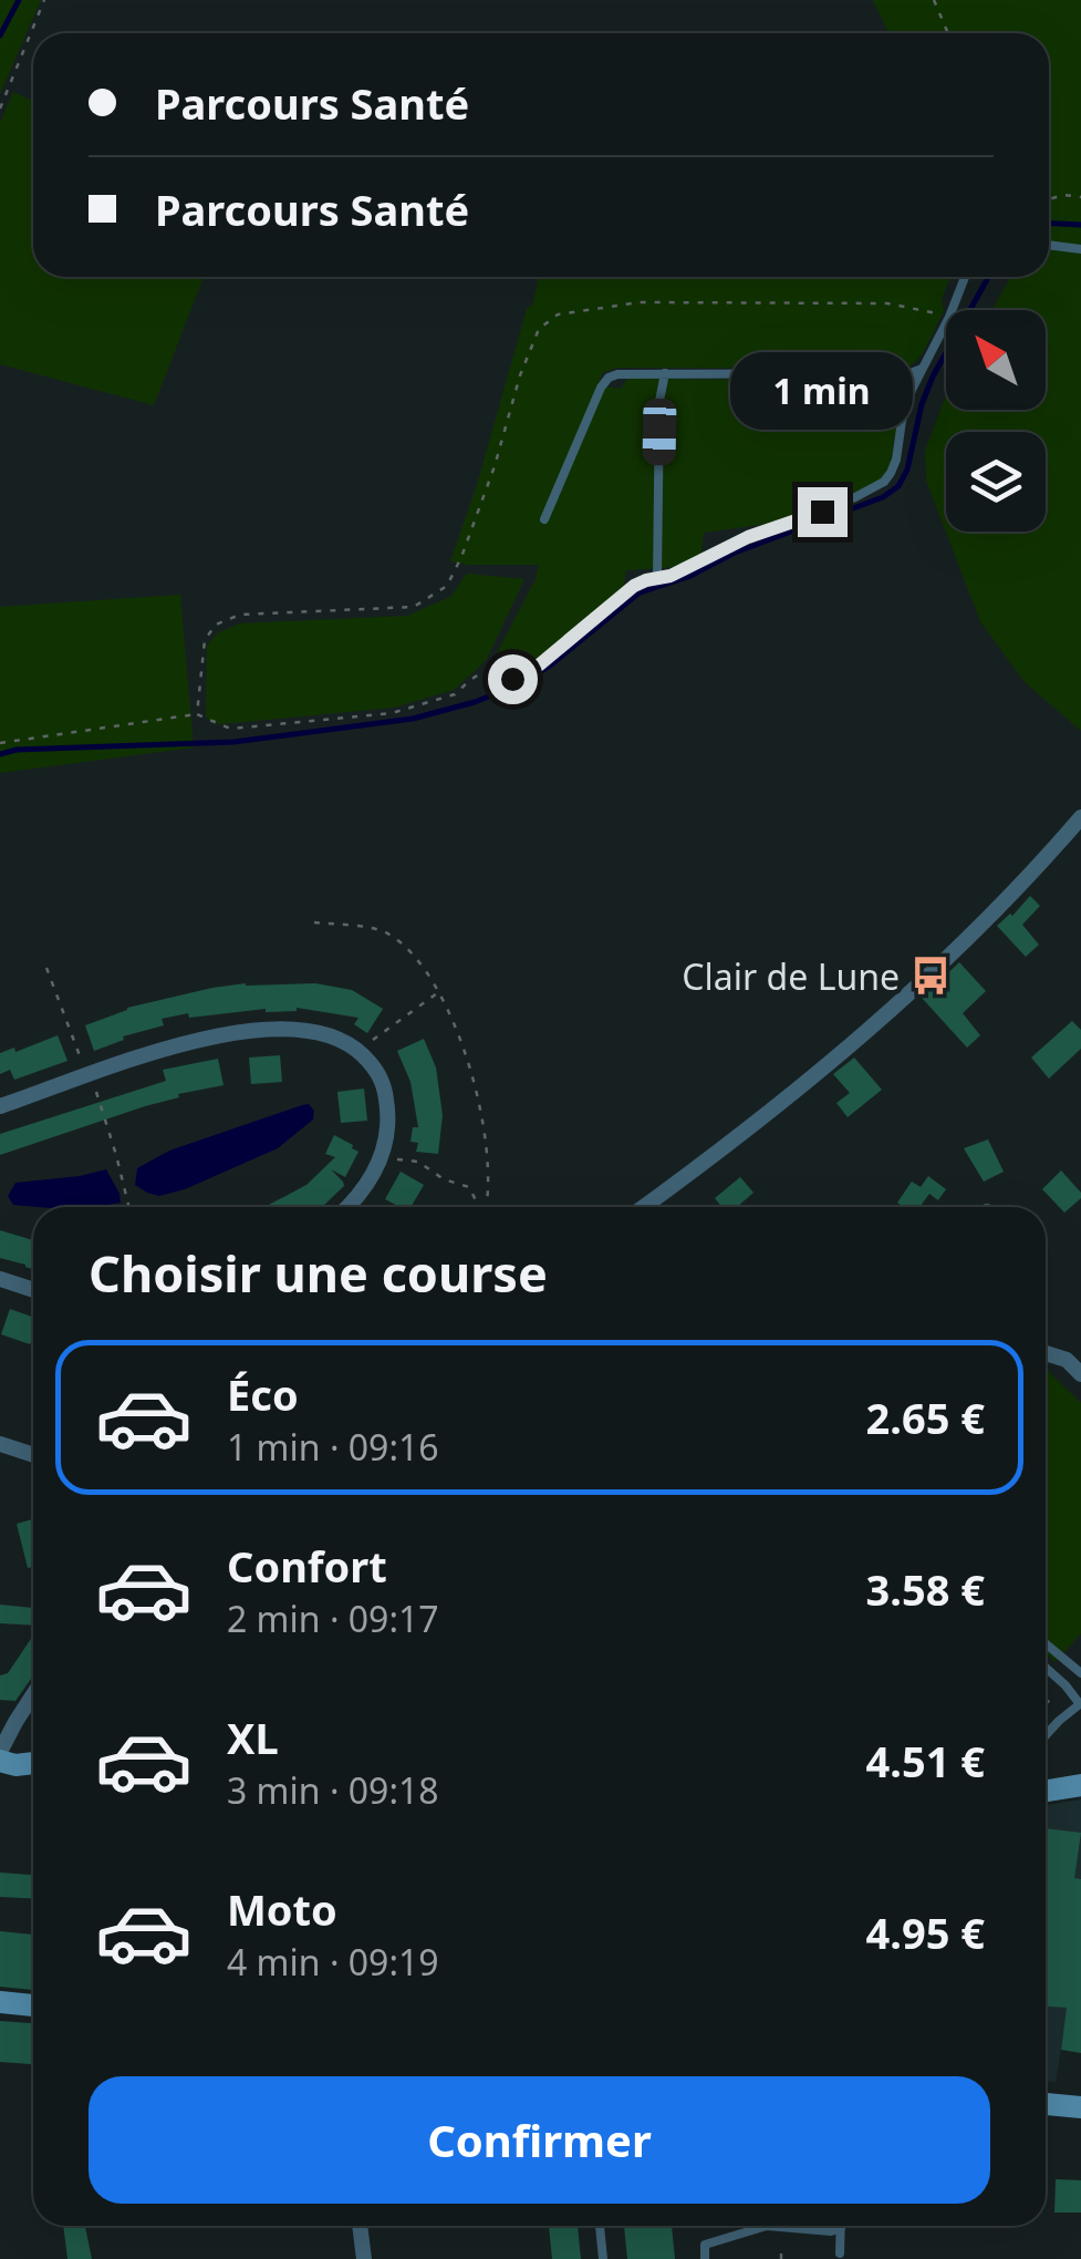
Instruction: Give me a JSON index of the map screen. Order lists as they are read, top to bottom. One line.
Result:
{"places":{"bus stop":["Clair de Lune"]},"north":"top left","page":{"banner":["Parcours Santé","Parcours Santé"],"bubble":"1 min","heading":"Choisir une course","list":[{"name":"Éco","note":"1 min · 09:16","value":"2.65 €"},{"name":"Confort","note":"2 min · 09:17","value":"3.58 €"},{"name":"XL","note":"3 min · 09:18","value":"4.51 €"},{"name":"Moto","note":"4 min · 09:19","value":"4.95 €"}],"buttons":"Confirmer"}}
